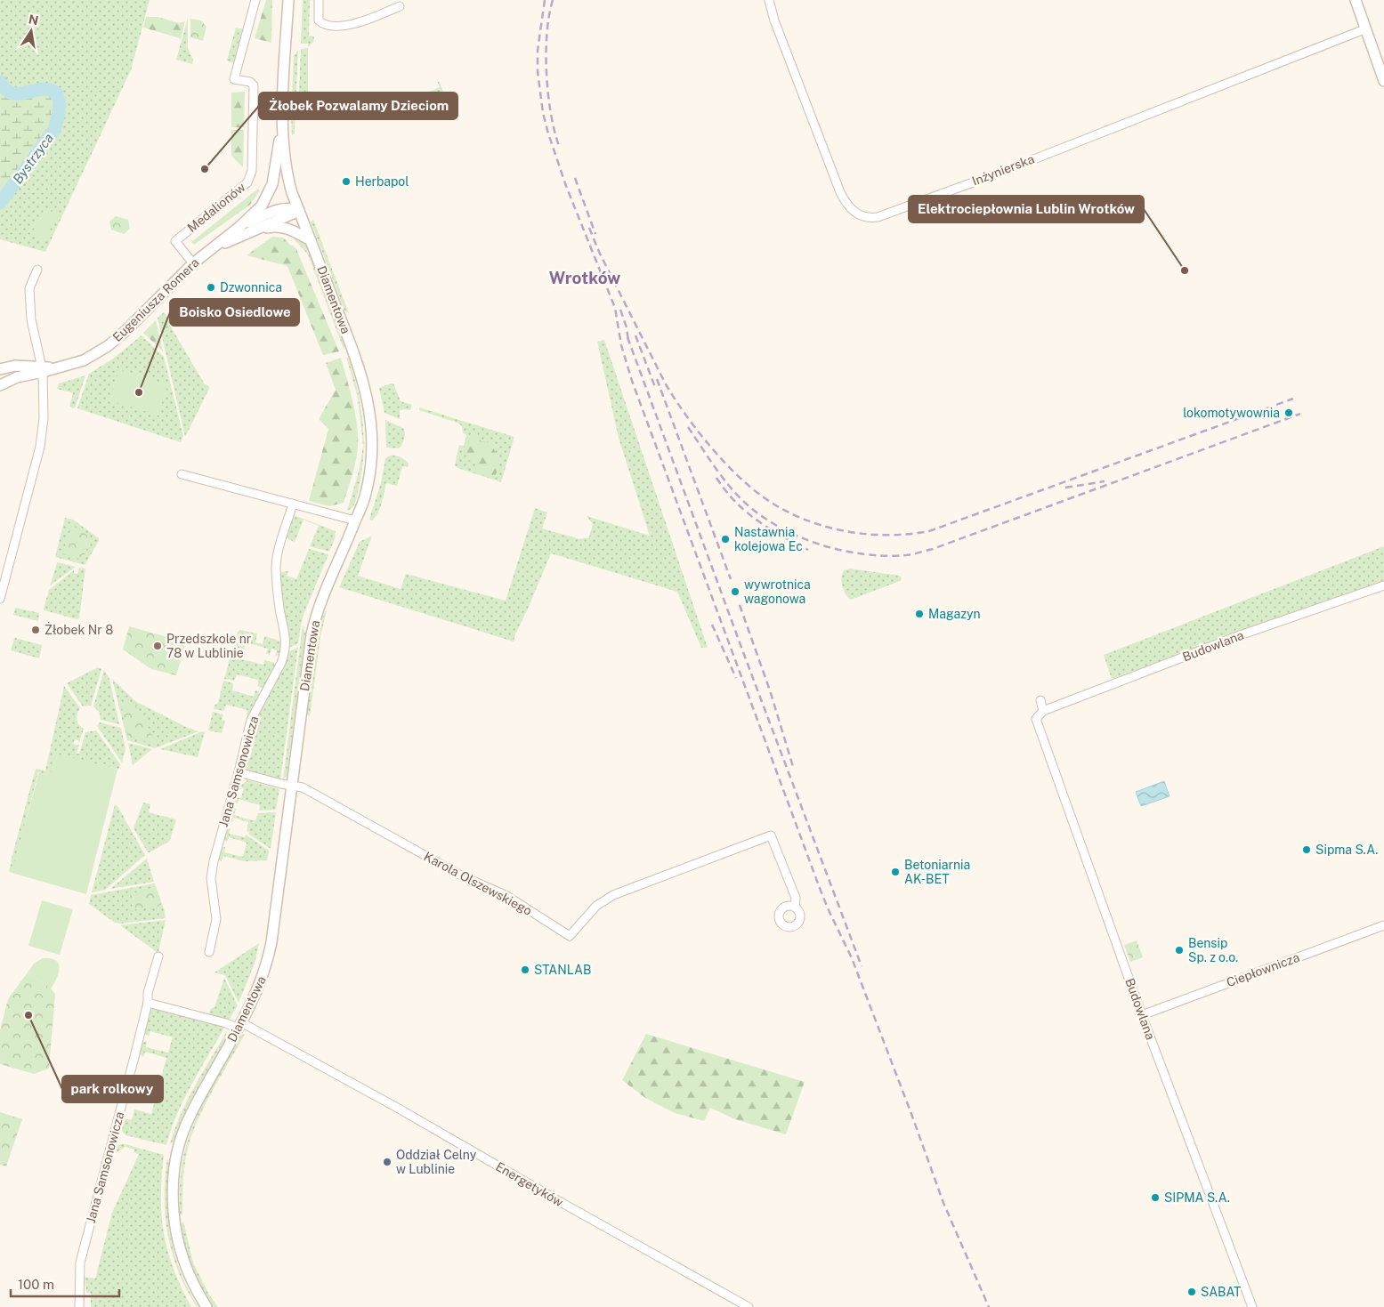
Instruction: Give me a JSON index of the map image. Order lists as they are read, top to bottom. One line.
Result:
{"streets":{"street":["Inżynierska","Medalionów","Eugeniusza Romera","Diamentowa","Budowlana","Jana Samsonowicza","Karola Olszewskiego","Ciepłownicza","Energetyków"]},"crossings":[["Medalionów","Eugeniusza Romera"],["Eugeniusza Romera","Diamentowa"],["Diamentowa","Karola Olszewskiego"],["Diamentowa","Energetyków"],["Budowlana","Ciepłownicza"],["Jana Samsonowicza","Energetyków"]],"districts":["Wrotków"],"water":["Bystrzyca"],"places":["Żłobek Pozwalamy Dzieciom","Herbapol","Elektrociepłownia Lublin Wrotków","Dzwonnica","Boisko Osiedlowe","lokomotywownia","Nastawnia kolejowa Ec","wywrotnica wagonowa","Magazyn","Żłobek Nr 8","Przedszkole nr 78 w Lublinie","Sipma S.A.","Betoniarnia AK-BET","Bensip Sp. z o.o.","STANLAB","park rolkowy","Oddział Celny w Lublinie","SIPMA S.A.","SABAT"],"scale_bar":"100 m","north":"top"}
